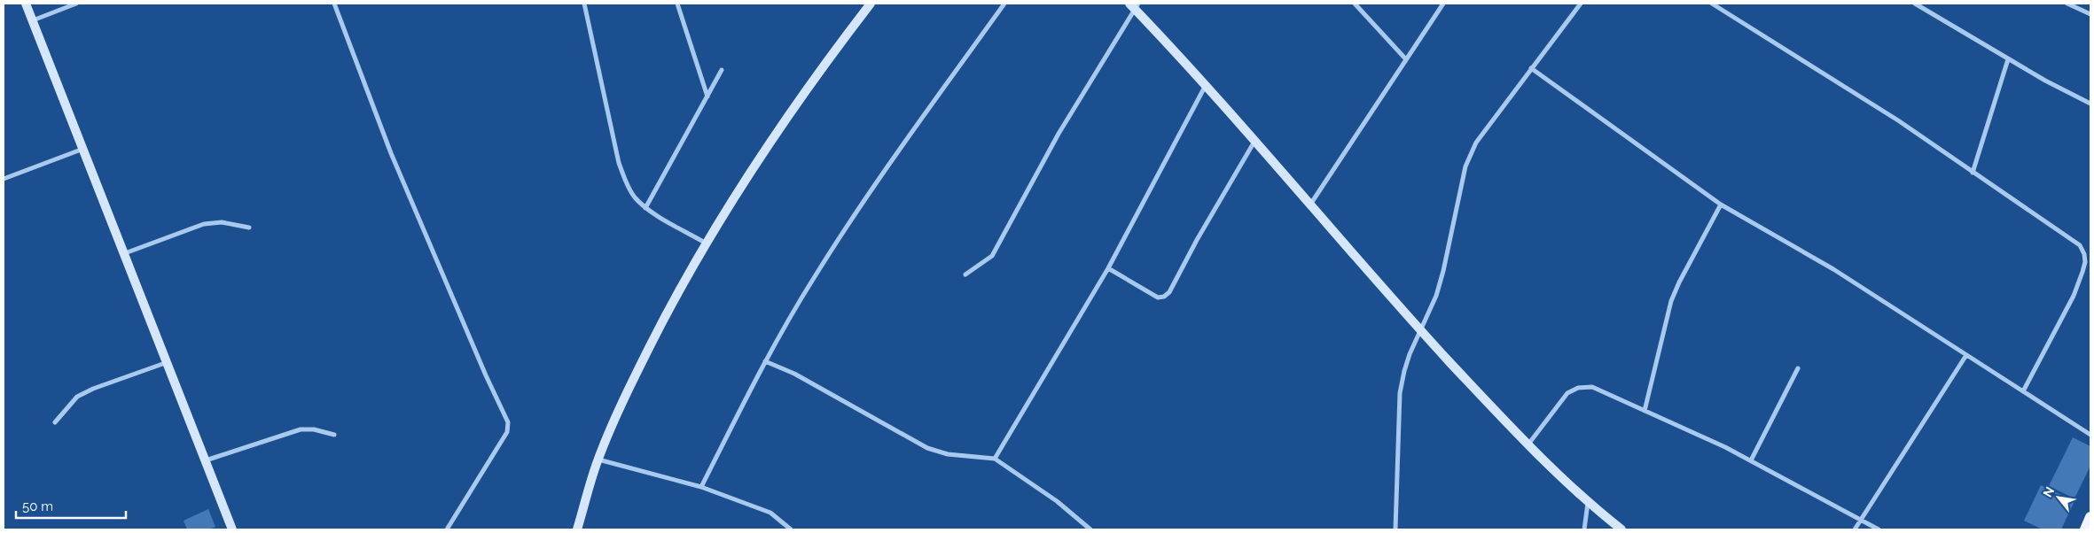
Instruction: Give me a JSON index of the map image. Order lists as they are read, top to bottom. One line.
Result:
{"scale_bar":"50 m","north":"top left"}
